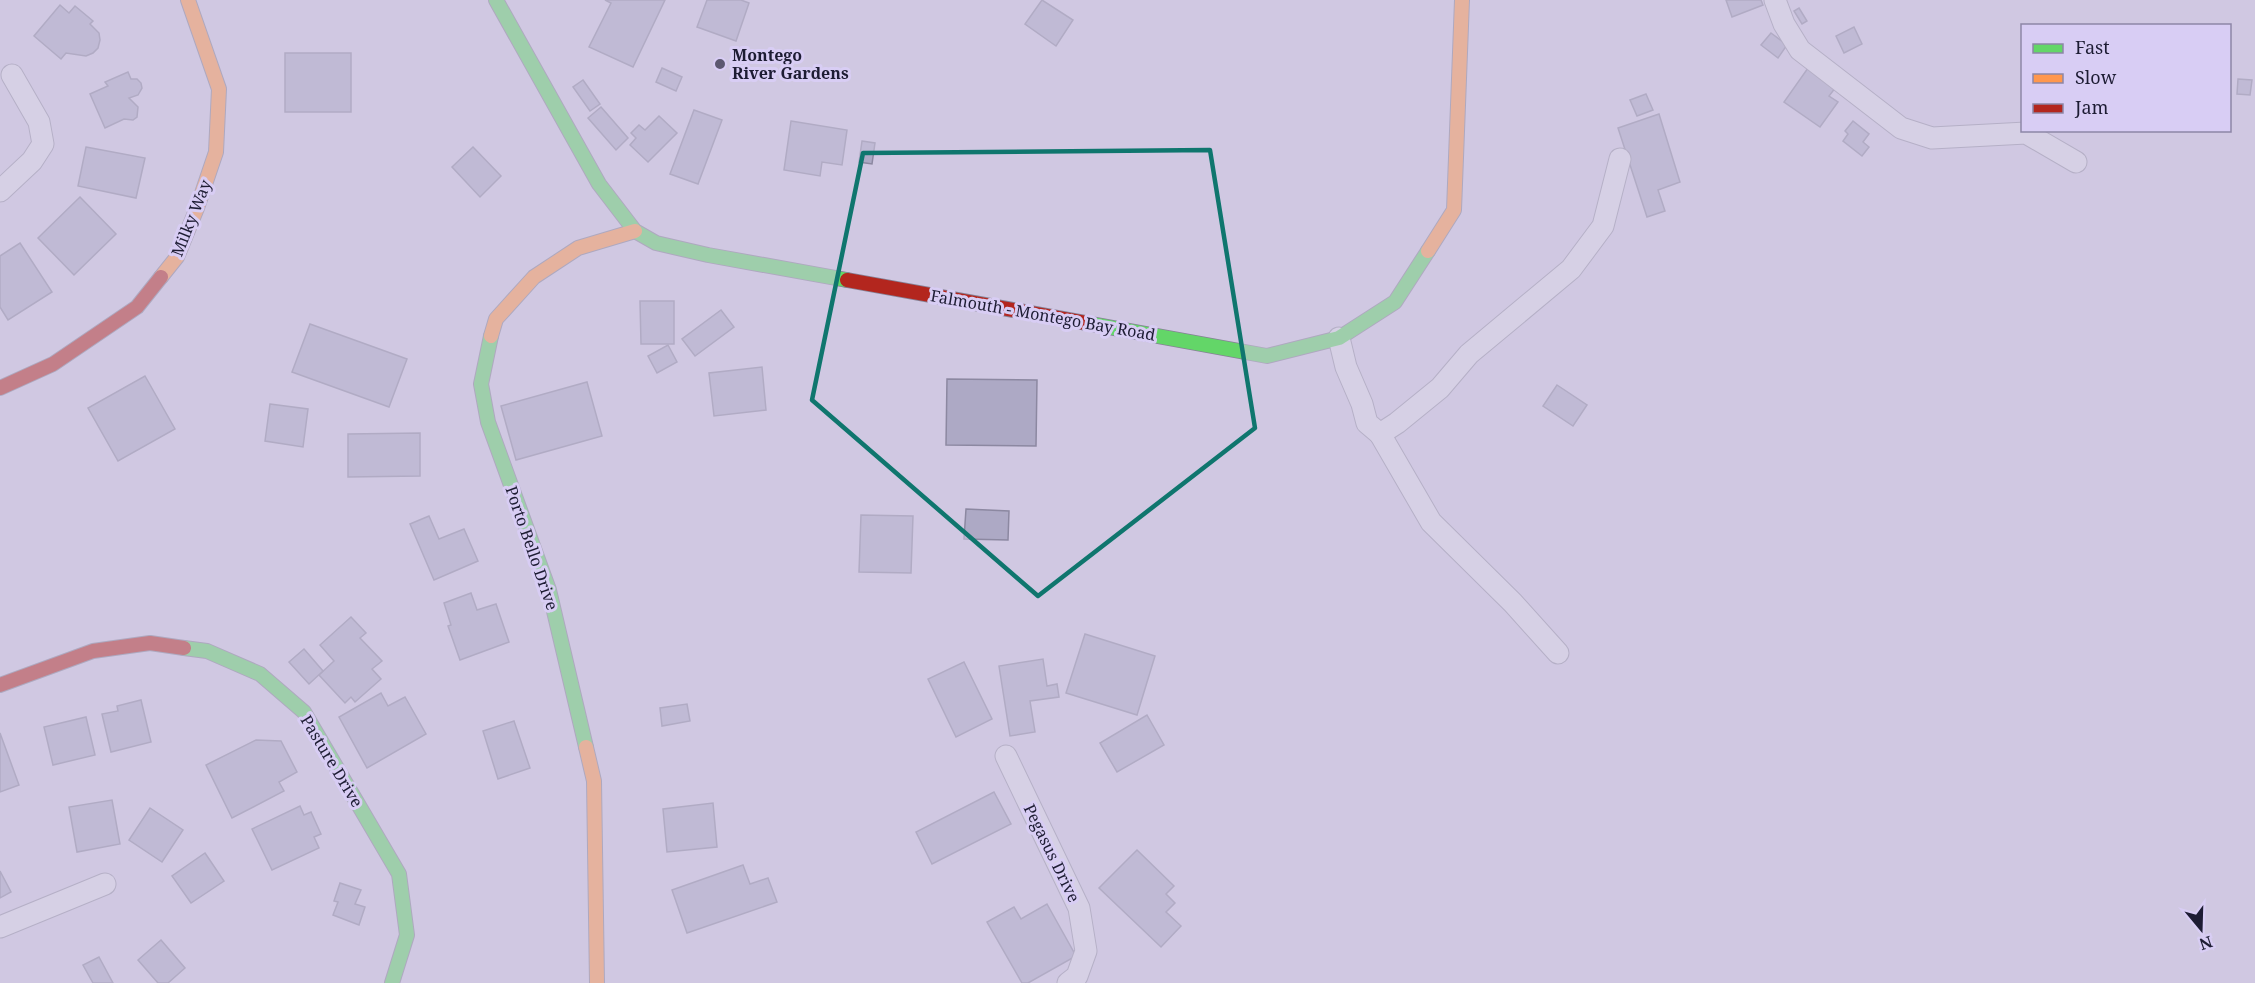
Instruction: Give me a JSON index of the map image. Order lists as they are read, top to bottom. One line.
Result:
{"streets":{"street":["Milky Way","Falmouth - Montego Bay Road","Porto Bello Drive","Pasture Drive","Pegasus Drive"]},"crossings":[["Falmouth - Montego Bay Road","Porto Bello Drive"]],"places":["Montego River Gardens"],"legend":["Fast","Slow","Jam"],"north":"bottom"}
